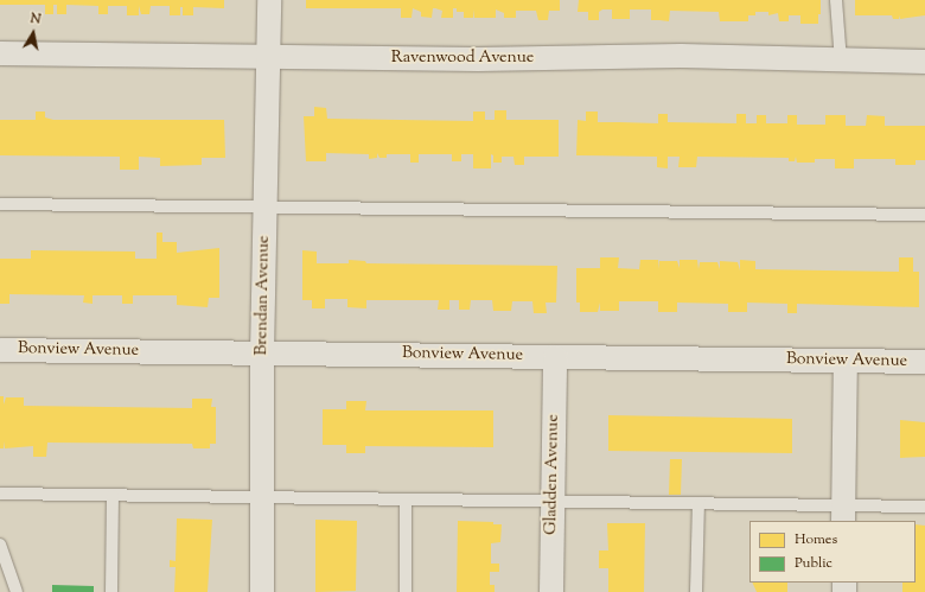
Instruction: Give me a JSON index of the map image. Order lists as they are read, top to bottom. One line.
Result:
{"streets":{"street":["Ravenwood Avenue","Brendan Avenue","Bonview Avenue","Gladden Avenue"]},"crossings":[["Ravenwood Avenue","Brendan Avenue"],["Brendan Avenue","Bonview Avenue"],["Bonview Avenue","Gladden Avenue"]],"legend":["Homes","Public"],"north":"top"}
